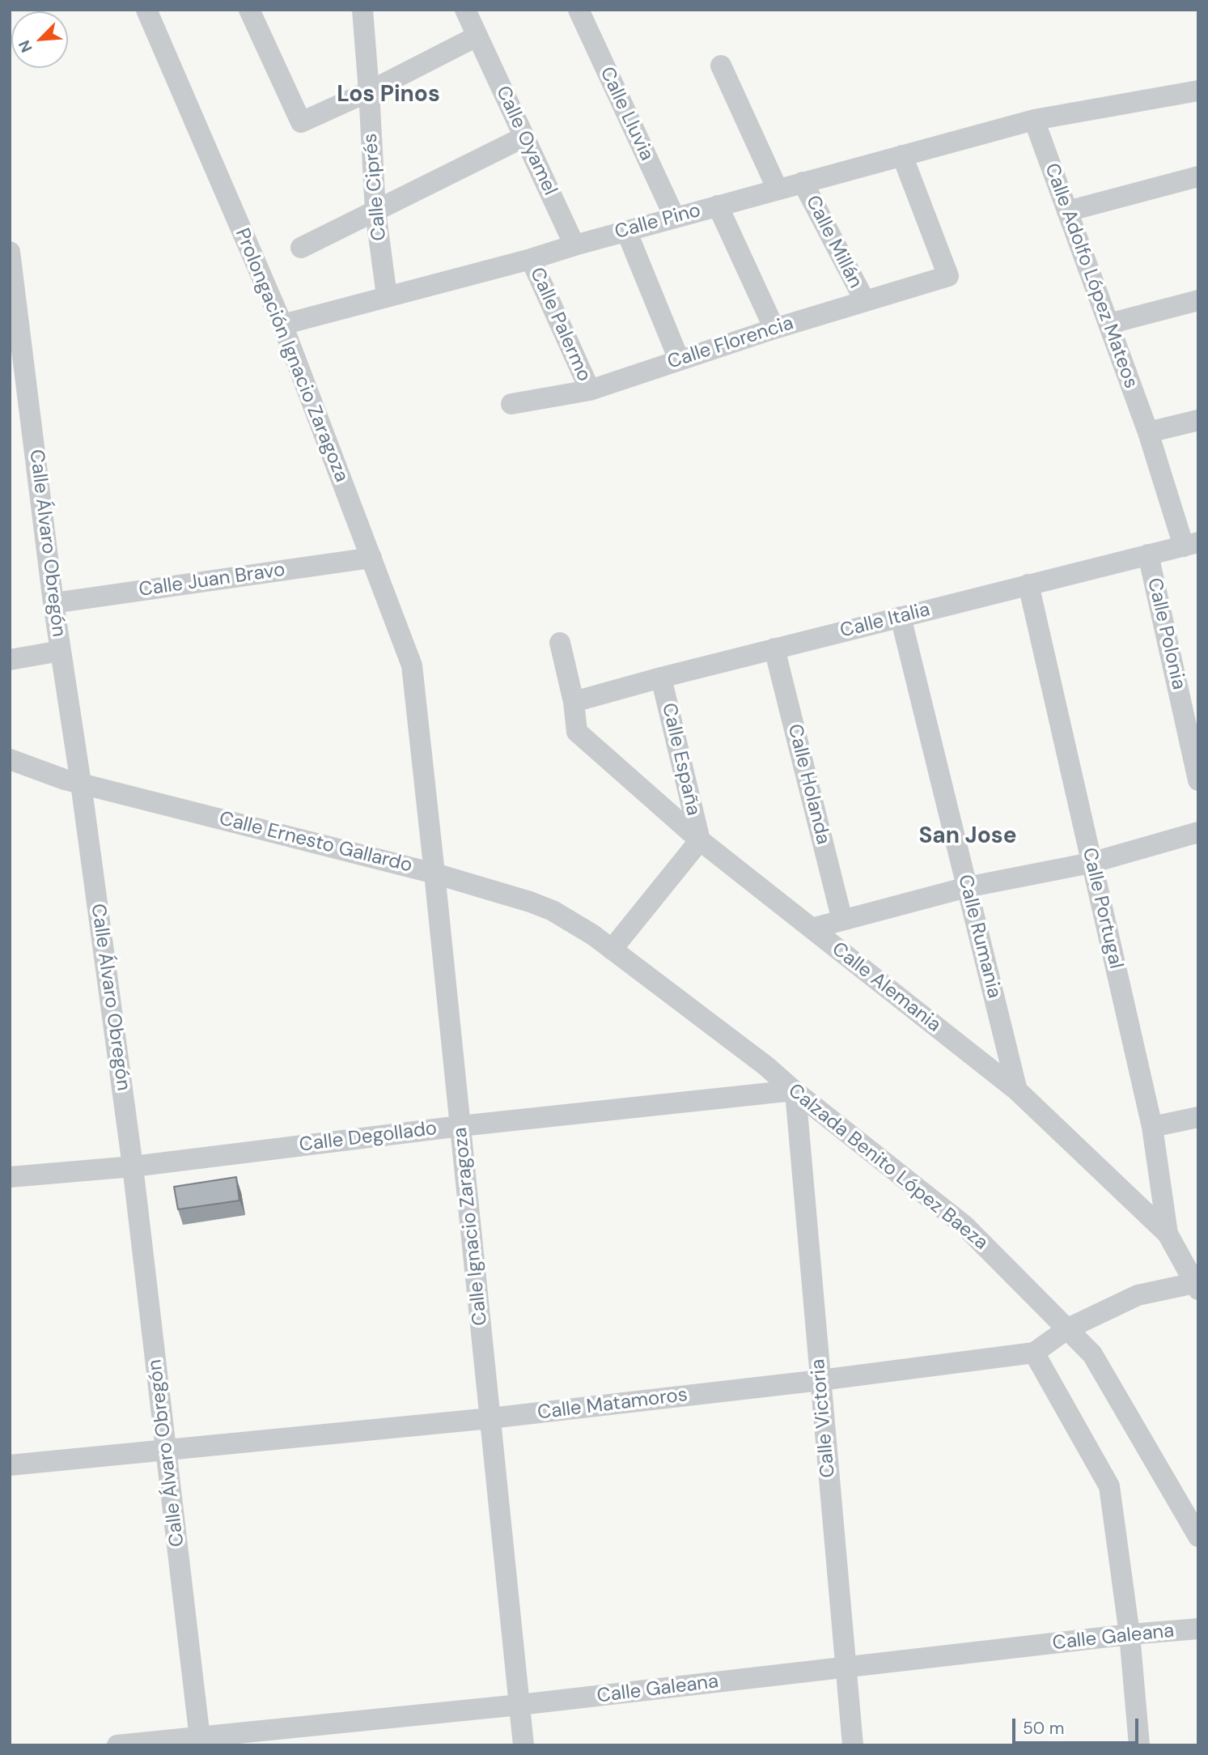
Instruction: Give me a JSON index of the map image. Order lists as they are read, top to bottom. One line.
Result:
{"streets":{"street":["Calle Lluvia","Calle Oyamel","Calle Ciprés","Calle Pino","Calle Millán","Calle Adolfo López Mateos","Calle Palermo","Calle Florencia","Prolongación Ignacio Zaragoza","Calle Álvaro Obregón","Calle Juan Bravo","Calle Italia","Calle Polonia","Calle España","Calle Holanda","Calle Ernesto Gallardo","Calle Portugal","Calle Rumania","Calle Alemania","Calle Degollado","Calzada Benito López Baeza","Calle Ignacio Zaragoza","Calle Matamoros","Calle Victoria","Calle Galeana"]},"crossings":[["Calle Lluvia","Calle Pino"],["Calle Oyamel","Calle Pino"],["Calle Ciprés","Calle Pino"],["Calle Pino","Calle Millán"],["Calle Pino","Calle Adolfo López Mateos"],["Calle Pino","Calle Palermo"],["Calle Pino","Calle Florencia"],["Calle Pino","Prolongación Ignacio Zaragoza"],["Calle Millán","Calle Florencia"],["Calle Palermo","Calle Florencia"],["Prolongación Ignacio Zaragoza","Calle Juan Bravo"],["Prolongación Ignacio Zaragoza","Calle Ignacio Zaragoza"],["Calle Álvaro Obregón","Calle Juan Bravo"],["Calle Álvaro Obregón","Calle Ernesto Gallardo"],["Calle Álvaro Obregón","Calle Degollado"],["Calle Álvaro Obregón","Calle Matamoros"],["Calle Álvaro Obregón","Calle Galeana"],["Calle Italia","Calle Polonia"],["Calle Italia","Calle España"],["Calle Italia","Calle Holanda"],["Calle Italia","Calle Portugal"],["Calle Italia","Calle Rumania"],["Calle Italia","Calle Alemania"],["Calle España","Calle Alemania"],["Calle Ernesto Gallardo","Calzada Benito López Baeza"],["Calle Ernesto Gallardo","Calle Ignacio Zaragoza"],["Calle Portugal","Calle Alemania"],["Calle Rumania","Calle Alemania"],["Calle Alemania","Calle Matamoros"],["Calle Degollado","Calzada Benito López Baeza"],["Calle Degollado","Calle Ignacio Zaragoza"],["Calle Degollado","Calle Victoria"],["Calzada Benito López Baeza","Calle Matamoros"],["Calzada Benito López Baeza","Calle Victoria"],["Calle Ignacio Zaragoza","Calle Matamoros"],["Calle Ignacio Zaragoza","Calle Galeana"],["Calle Matamoros","Calle Victoria"],["Calle Victoria","Calle Galeana"]],"districts":["Los Pinos","San Jose"],"scale_bar":"50 m","north":"bottom left"}
